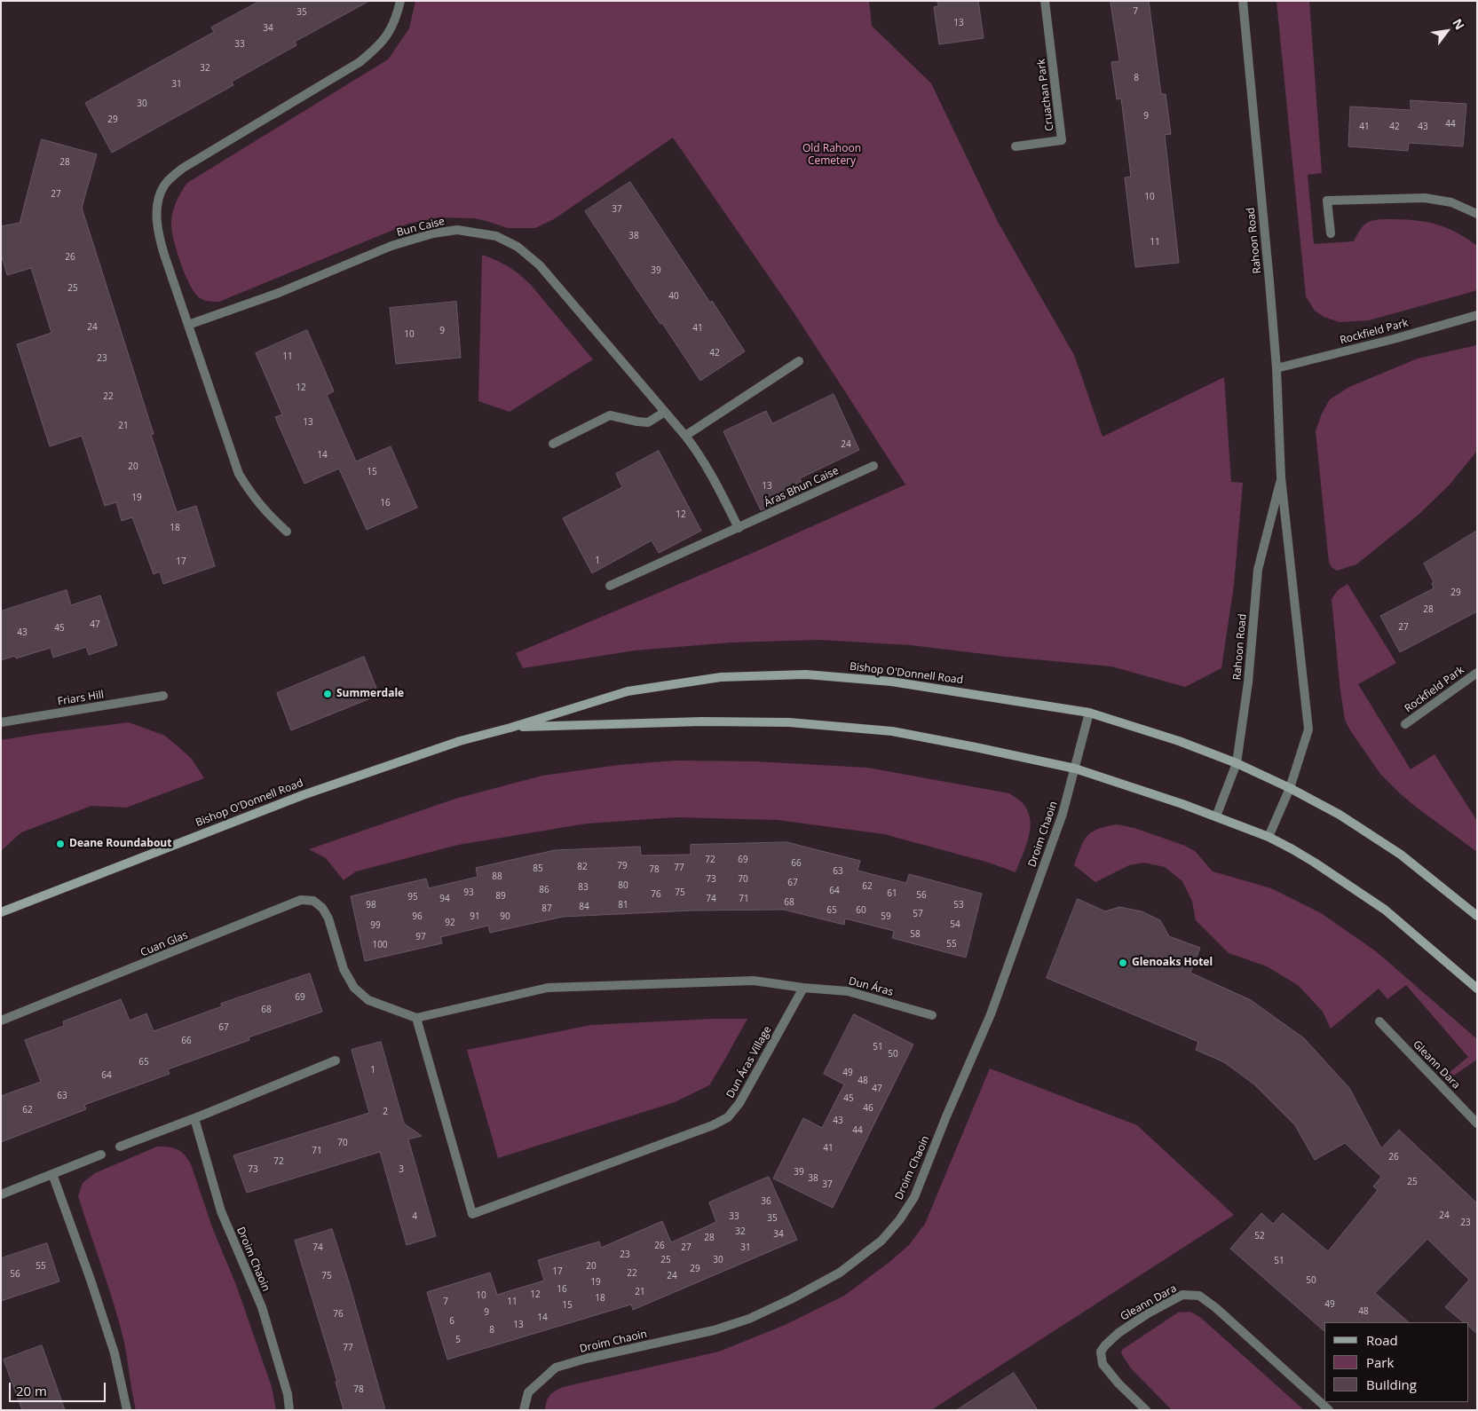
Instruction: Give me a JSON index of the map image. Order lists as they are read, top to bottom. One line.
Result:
{"streets":{"main road":["Bishop O'Donnell Road"],"street":["Cruachan Park","Bun Caise","Rahoon Road","Rockfield Park","Áras Bhun Caise","Friars Hill","Droim Chaoin","Cuan Glas","Dun Áras","Dun Áras Village","Gleann Dara"]},"crossings":[["Rahoon Road","Rockfield Park"],["Rahoon Road","Bishop O'Donnell Road"],["Bishop O'Donnell Road","Droim Chaoin"],["Cuan Glas","Dun Áras Village"],["Dun Áras","Dun Áras Village"]],"parks":["Old Rahoon Cemetery"],"places":["Summerdale","Deane Roundabout","Glenoaks Hotel"],"house_numbers":["7","35","13","34","33","32","8","31","30","9","29","44","41","42","43","28","27","10","37","38","11","26","39","25","40","24","41","9","10","42","11","23","12","22","13","21","24","14","20","15","13","19","16","12","18","1","17","29","28","47","27","45","43","72","69","66","79","82","77","85","78","63","88","73","70","67","80","62","83","86","64","93","75","61","76","56","89","95","94","74","71","68","98","81","53","84","87","65","60","57","96","91","90","59","92","54","99","58","97","55","100","69","68","67","66","51","50","65","1","49","64","48","47","63","45","46","62","2","43","44","70","41","71","26","72","73","3","39","38","25","37","36","24","4","33","35","23","32","34","52","28","26","74","27","31","23","25","30","51","55","20","29","17","22","56","75","24","50","19","16","21","12","10","18","7","11","49","15","48","9","76","14","6","13","8","5","77","78"],"legend":["Road","Park","Building"],"scale_bar":"20 m","north":"top right"}
